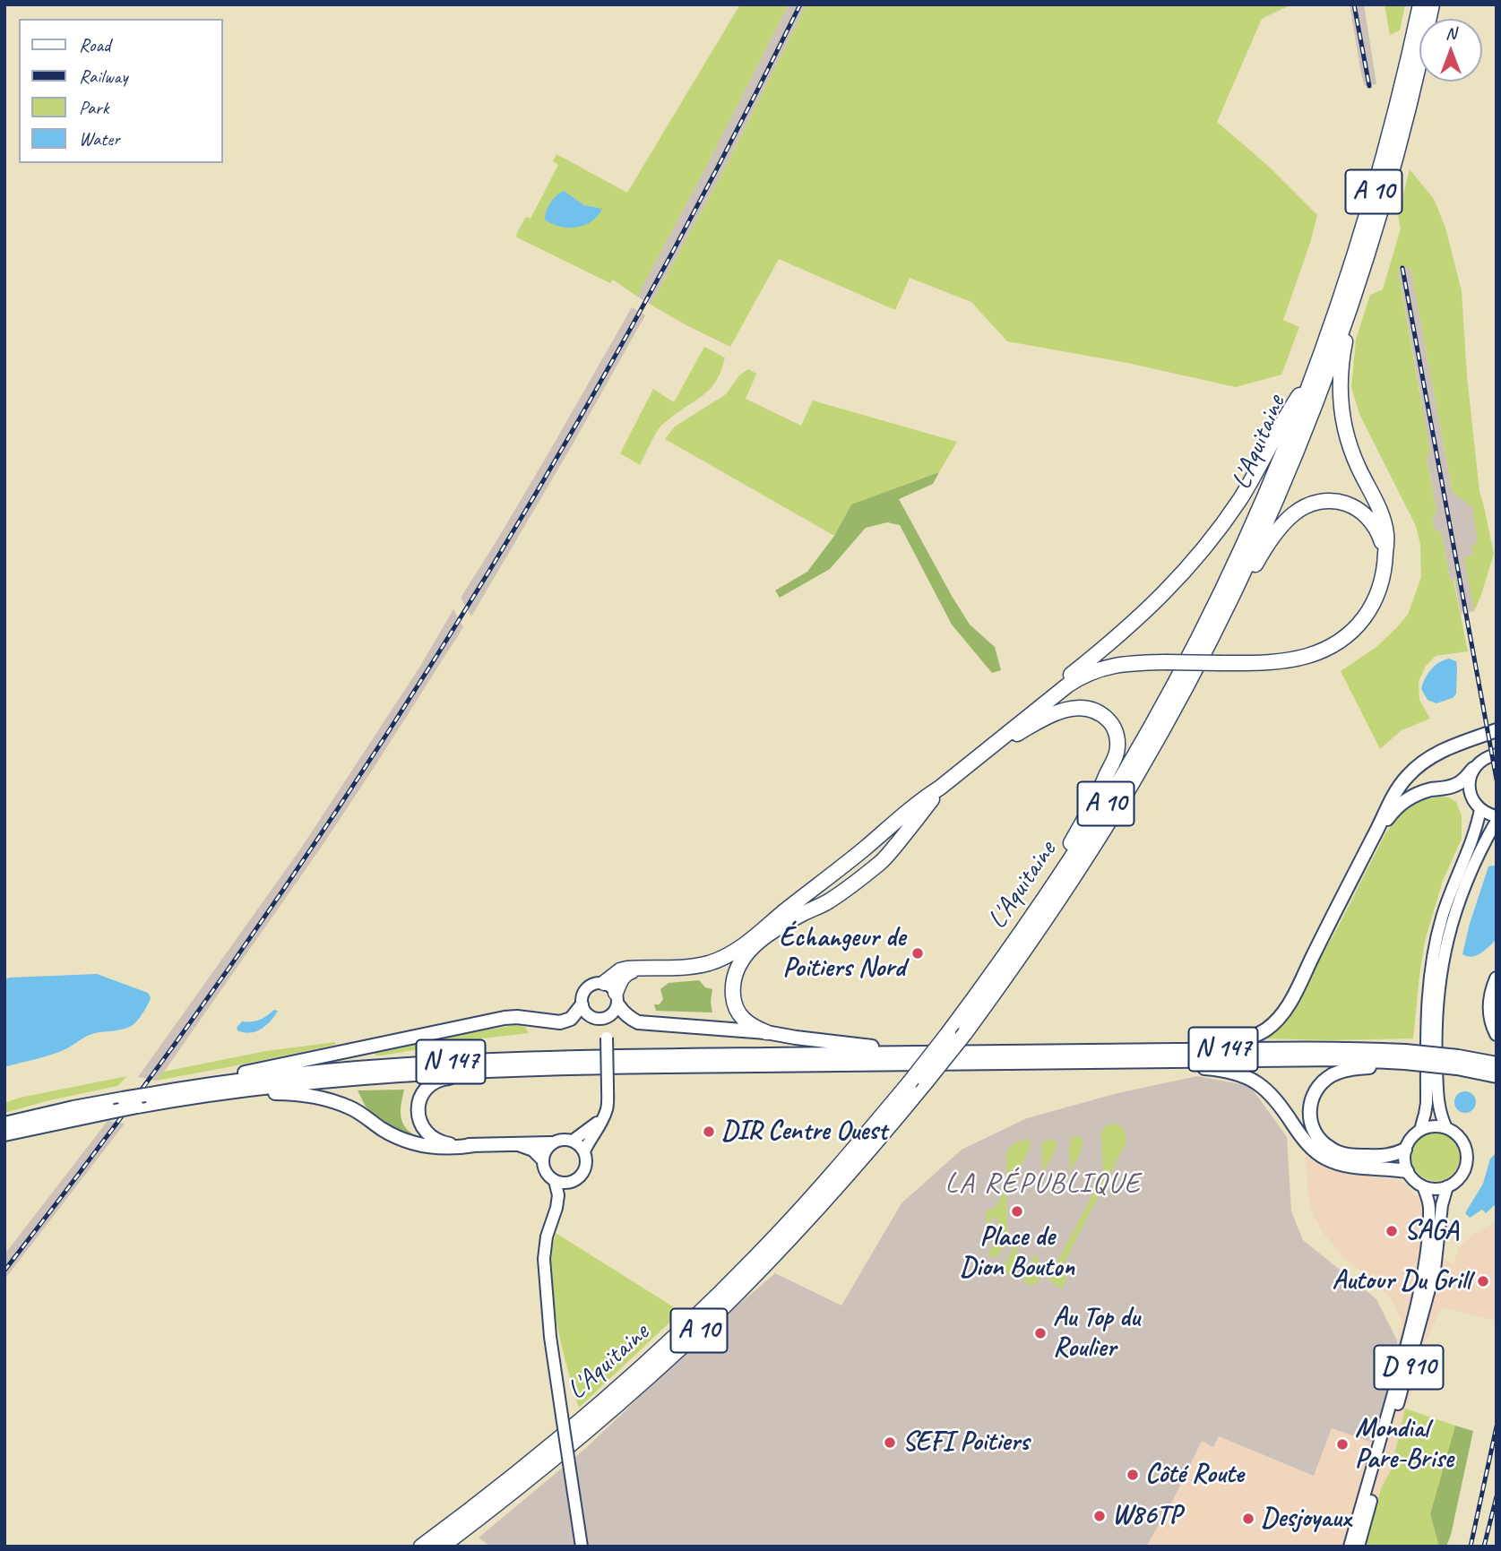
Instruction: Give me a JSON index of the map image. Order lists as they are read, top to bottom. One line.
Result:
{"streets":{"highway":["A 10","L'Aquitaine","N 147"],"main road":["D 910"]},"crossings":[["N 147","D 910"]],"districts":["LA RÉPUBLIQUE"],"places":["Échangeur de Poitiers Nord","DIR Centre Ouest","Place de Dion Bouton","SAGA","Autour Du Grill","Au Top du Roulier","SEFI Poitiers","Mondial Pare-Brise","Côté Route","W86TP","Desjoyaux"],"legend":["Road","Railway","Park","Water"],"north":"top"}
